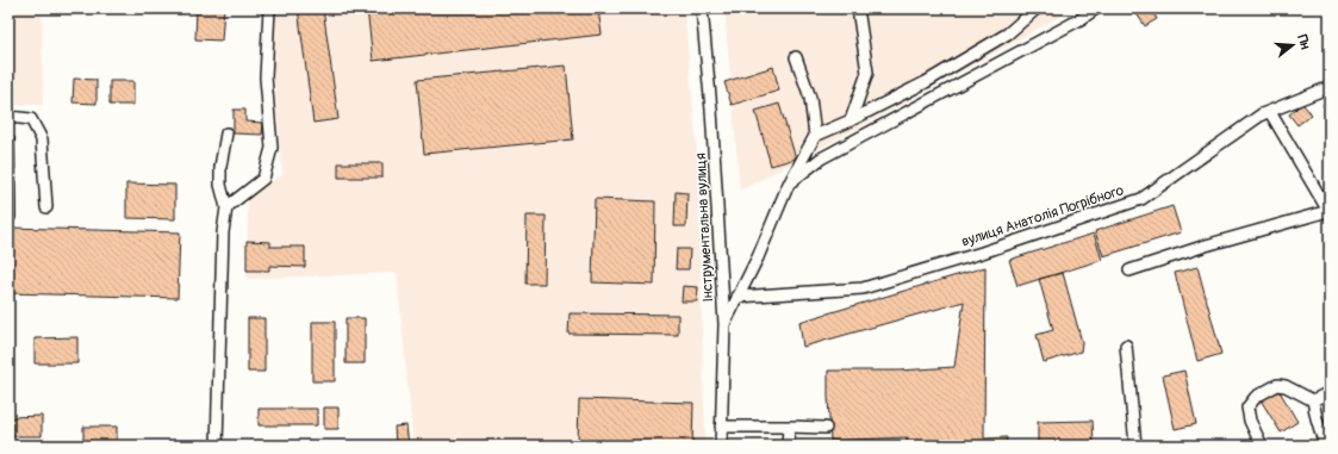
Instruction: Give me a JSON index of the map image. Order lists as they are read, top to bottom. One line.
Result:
{"streets":{"street":["вулиця Анатолія Погрібного","Інструментальна вулиця"]},"north":"right"}
